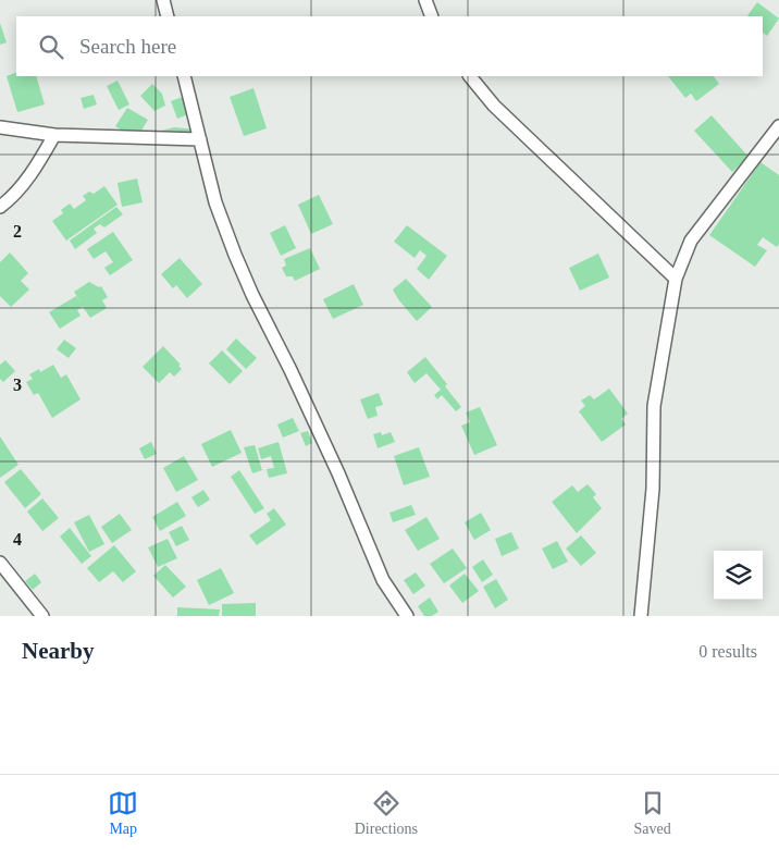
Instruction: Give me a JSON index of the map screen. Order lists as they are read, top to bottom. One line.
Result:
{"page":{"search":"Search here","heading":["Nearby","0 results"],"nav":["Map","Directions","Saved"]},"grid":{"rows":["2","3","4"]}}
